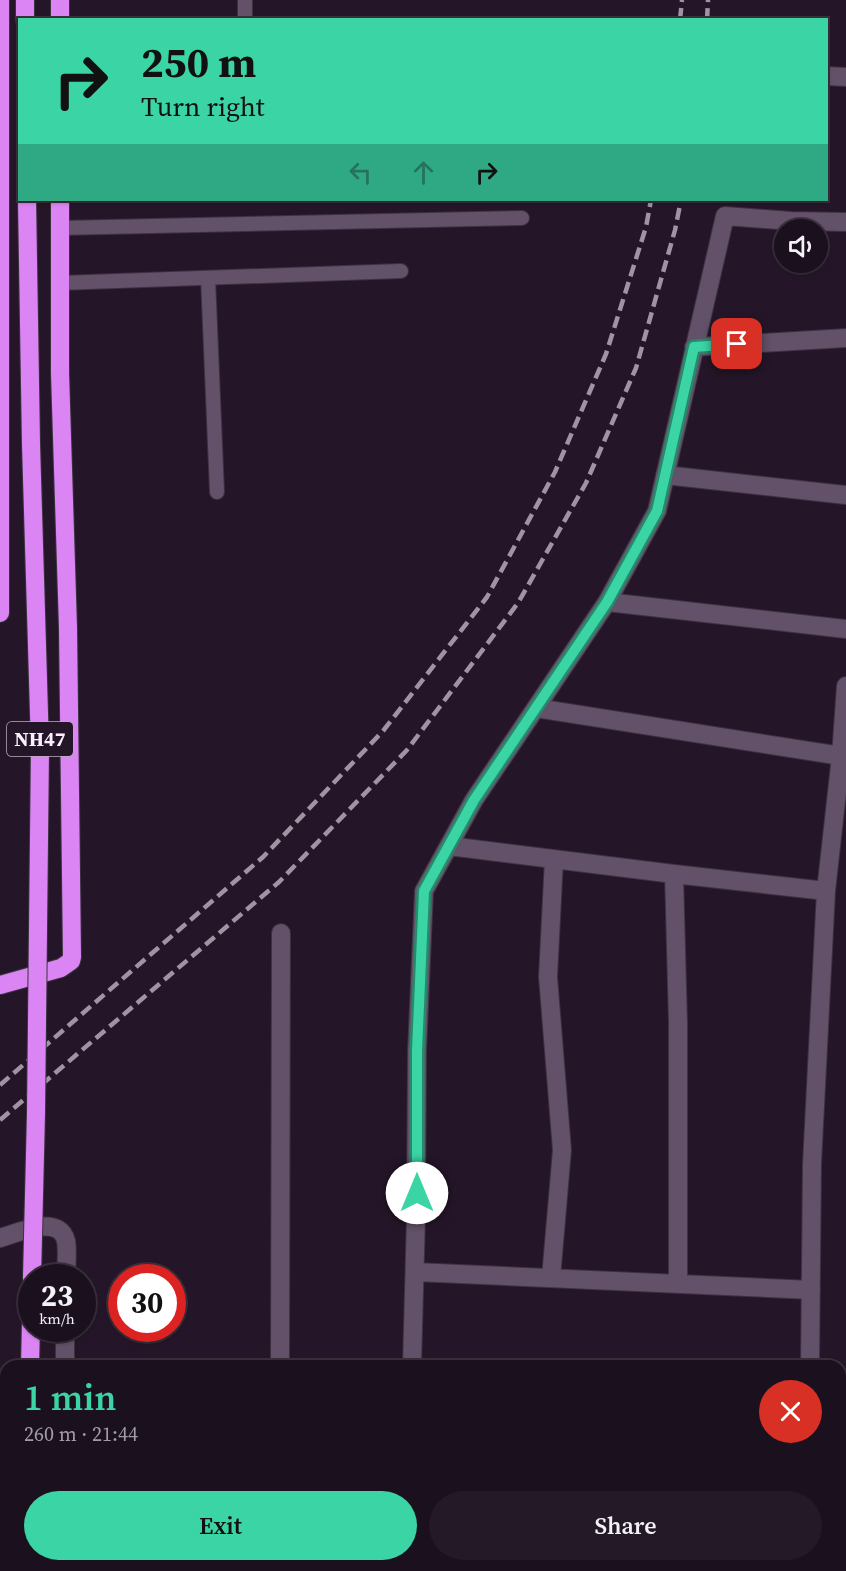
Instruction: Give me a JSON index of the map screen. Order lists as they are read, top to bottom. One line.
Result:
{"streets":{"highway":["NH47"]},"page":{"turn":["250 m","Turn right"],"speed":"23 km/h","limit":"30","heading":["1 min","260 m · 21:44"],"buttons":["Exit","Share"]}}
